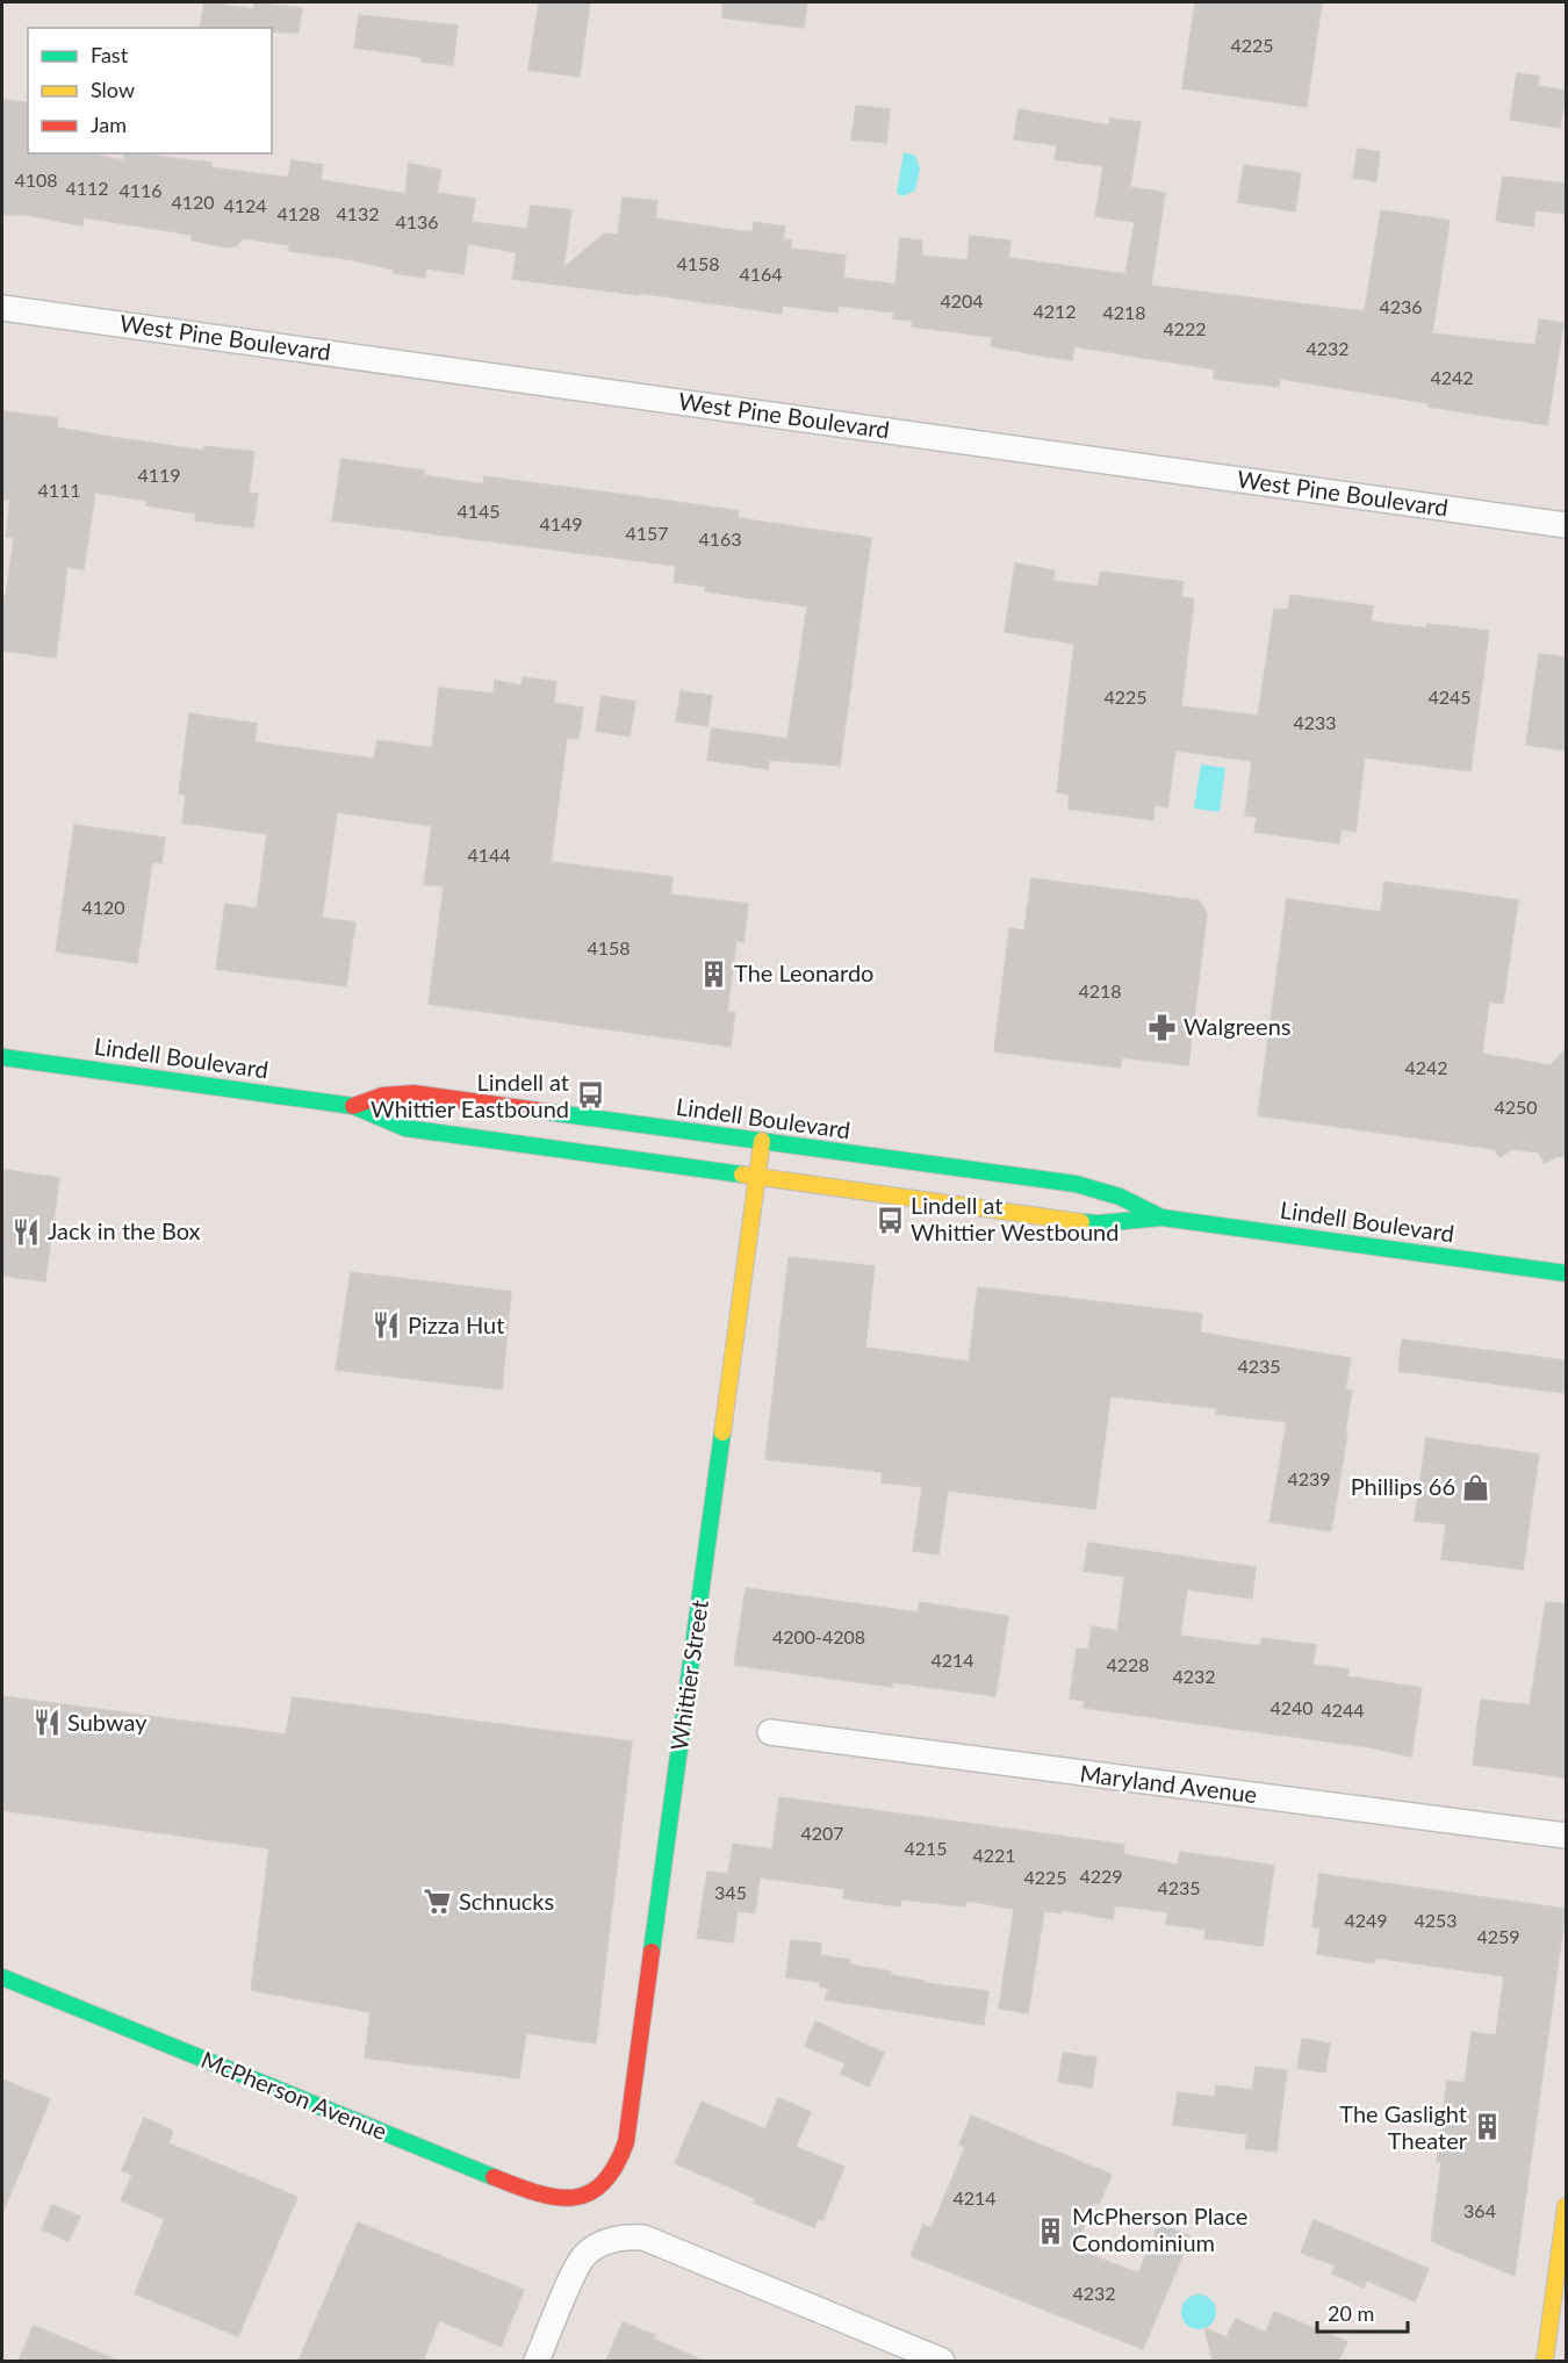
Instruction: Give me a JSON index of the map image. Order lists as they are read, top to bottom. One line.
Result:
{"streets":{"main road":["Lindell Boulevard","Whittier Street","McPherson Avenue"],"street":["West Pine Boulevard","Maryland Avenue"]},"crossings":[["Lindell Boulevard","Whittier Street"],["Whittier Street","McPherson Avenue"]],"places":{"building":["The Leonardo","The Gaslight Theater","McPherson Place Condominium"],"pharmacy":["Walgreens"],"bus stop":["Lindell at Whittier Eastbound","Lindell at Whittier Westbound"],"restaurant":["Jack in the Box","Pizza Hut","Subway"],"shop":["Phillips 66"],"supermarket":["Schnucks"]},"house_numbers":["4225","4108","4112","4116","4120","4124","4128","4132","4136","4158","4164","4204","4236","4212","4218","4222","4232","4242","4119","4111","4145","4149","4157","4163","4225","4245","4233","4144","4120","4158","4218","4242","4250","4235","4239","4200-4208","4214","4228","4232","4240","4244","4207","4215","4221","4229","4225","4235","345","4249","4253","4259","4214","364","4232"],"legend":["Fast","Slow","Jam"],"scale_bar":"20 m"}
